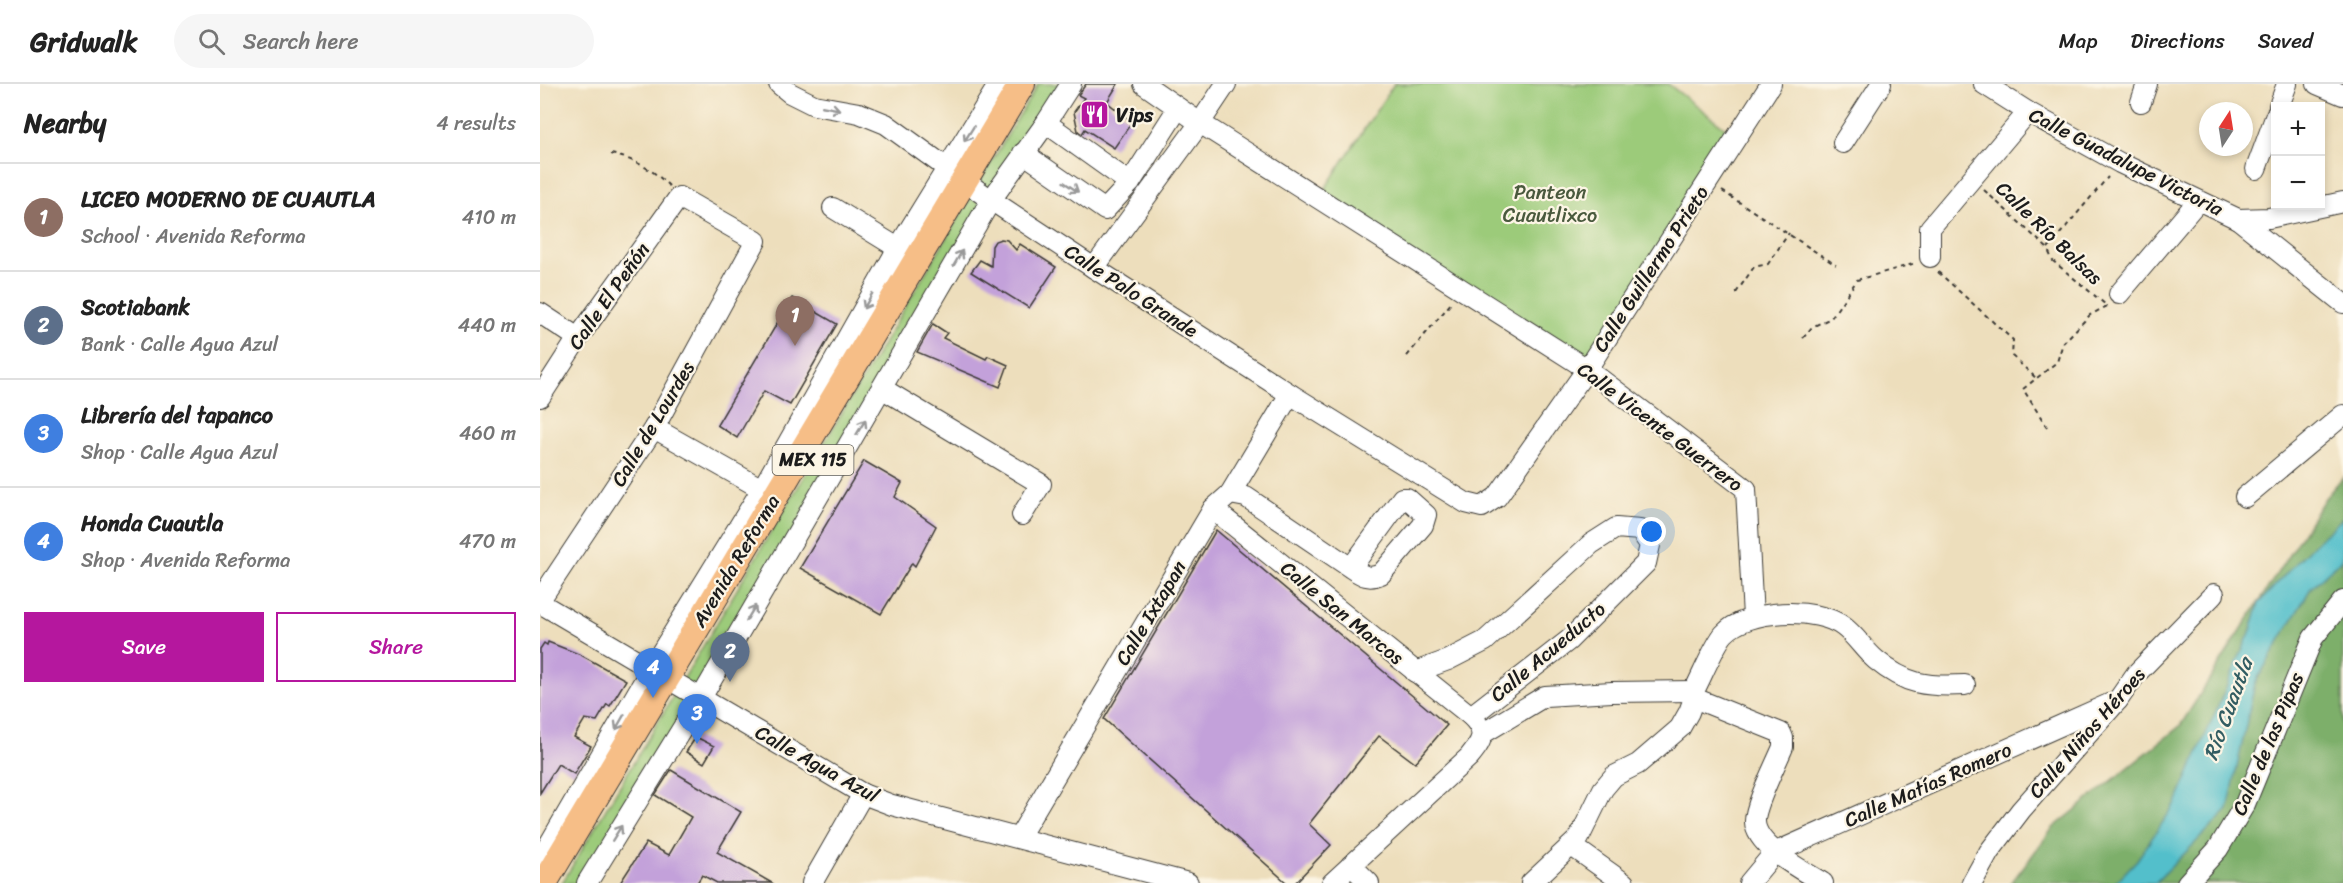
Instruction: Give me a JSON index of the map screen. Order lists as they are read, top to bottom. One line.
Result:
{"streets":{"main road":["MEX 115","Avenida Reforma"],"street":["Calle Guadalupe Victoria","Calle Guillermo Prieto","Calle Palo Grande","Calle El Peñón","Calle de Lourdes","Calle Vicente Guerrero","Calle Ixtapan","Calle San Marcos","Calle Acueducto","Calle Niños Héroes","Calle de las Pipas","Calle Agua Azul","Calle Matías Romero"],"path":["Calle Río Balsas"]},"crossings":[["Calle Guillermo Prieto","Calle Palo Grande"],["Calle Guillermo Prieto","Calle Vicente Guerrero"],["Calle Palo Grande","Avenida Reforma"],["Calle Palo Grande","Calle Ixtapan"],["Calle El Peñón","Calle de Lourdes"],["Calle de Lourdes","Calle Agua Azul"],["Avenida Reforma","Calle Agua Azul"],["Calle Ixtapan","Calle San Marcos"],["Calle Ixtapan","Calle Agua Azul"],["Calle San Marcos","Calle Acueducto"],["Calle Niños Héroes","Calle Matías Romero"]],"water":["Río Cuautla"],"parks":["Panteon Cuautlixco"],"places":{"restaurant":["Vips"]},"north":"top","page":{"header":"Gridwalk","search":"Search here","nav":["Map","Directions","Saved"],"heading":["Nearby","4 results"],"map_buttons":["+","−"],"list":[{"mark":"1","name":"LICEO MODERNO DE CUAUTLA","note":"School · Avenida Reforma","value":"410 m"},{"mark":"2","name":"Scotiabank","note":"Bank · Calle Agua Azul","value":"440 m"},{"mark":"3","name":"Librería del tapanco","note":"Shop · Calle Agua Azul","value":"460 m"},{"mark":"4","name":"Honda Cuautla","note":"Shop · Avenida Reforma","value":"470 m"}],"pins":["1","2","4","3"],"buttons":["Save","Share"]}}
